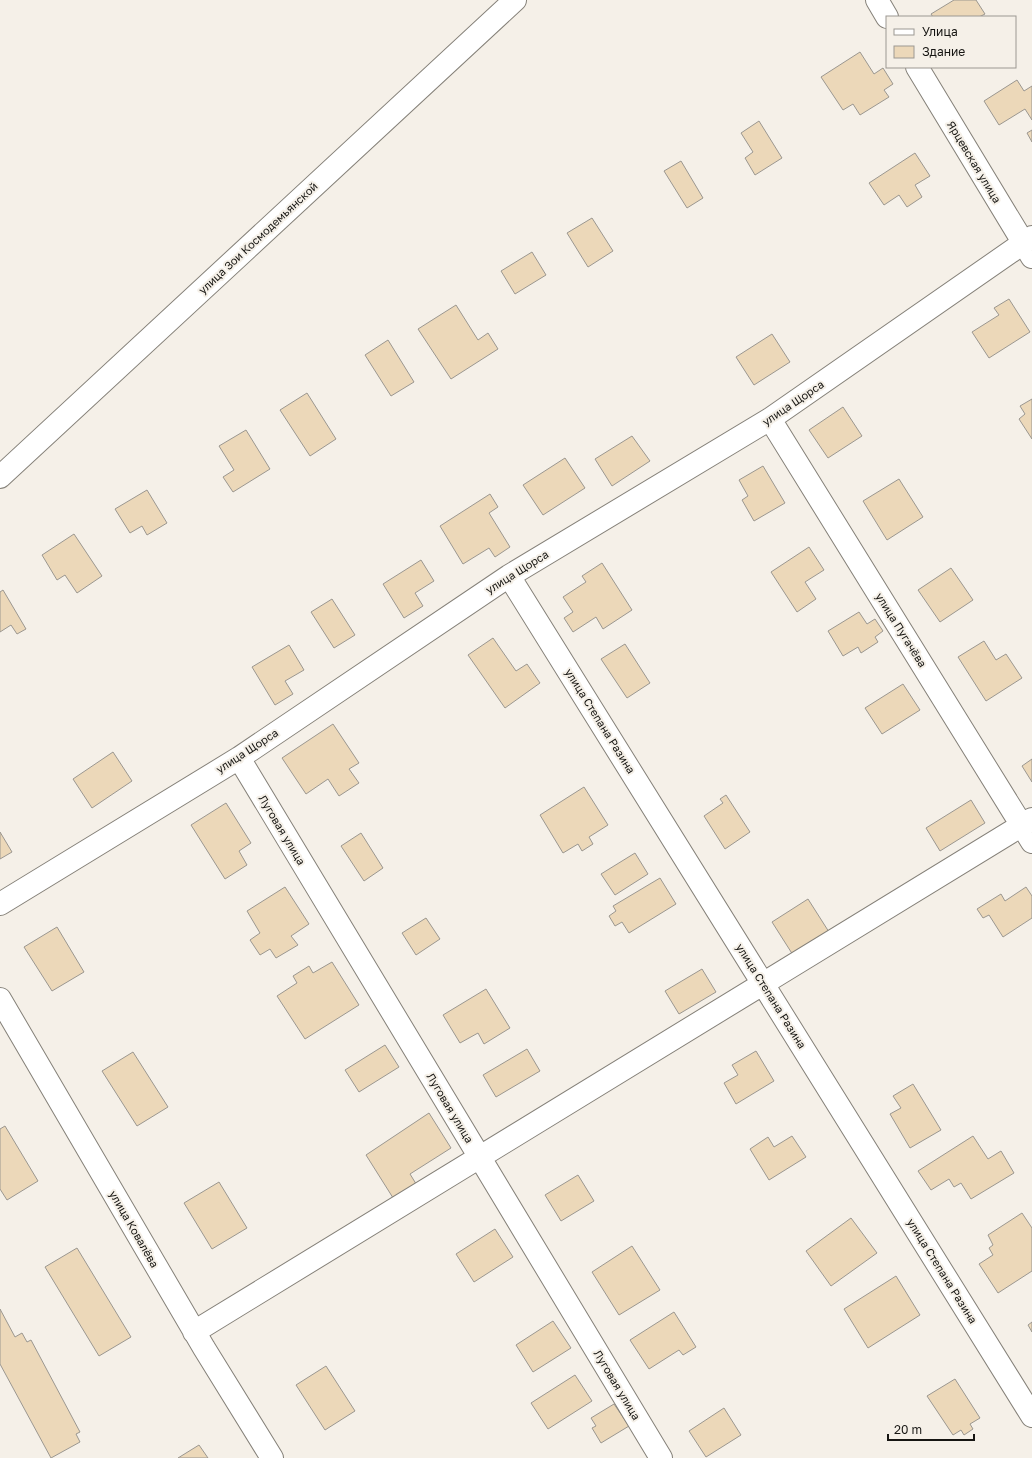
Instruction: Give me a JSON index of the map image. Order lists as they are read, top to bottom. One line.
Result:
{"streets":{"street":["Ярцевская улица","улица Зои Космодемьянской","улица Щорса","улица Пугачёва","улица Степана Разина","Луговая улица","улица Ковалёва"]},"crossings":[["Ярцевская улица","улица Щорса"],["улица Щорса","улица Пугачёва"],["улица Щорса","улица Степана Разина"],["улица Щорса","Луговая улица"]],"legend":["Улица","Здание"],"scale_bar":"20 m"}
